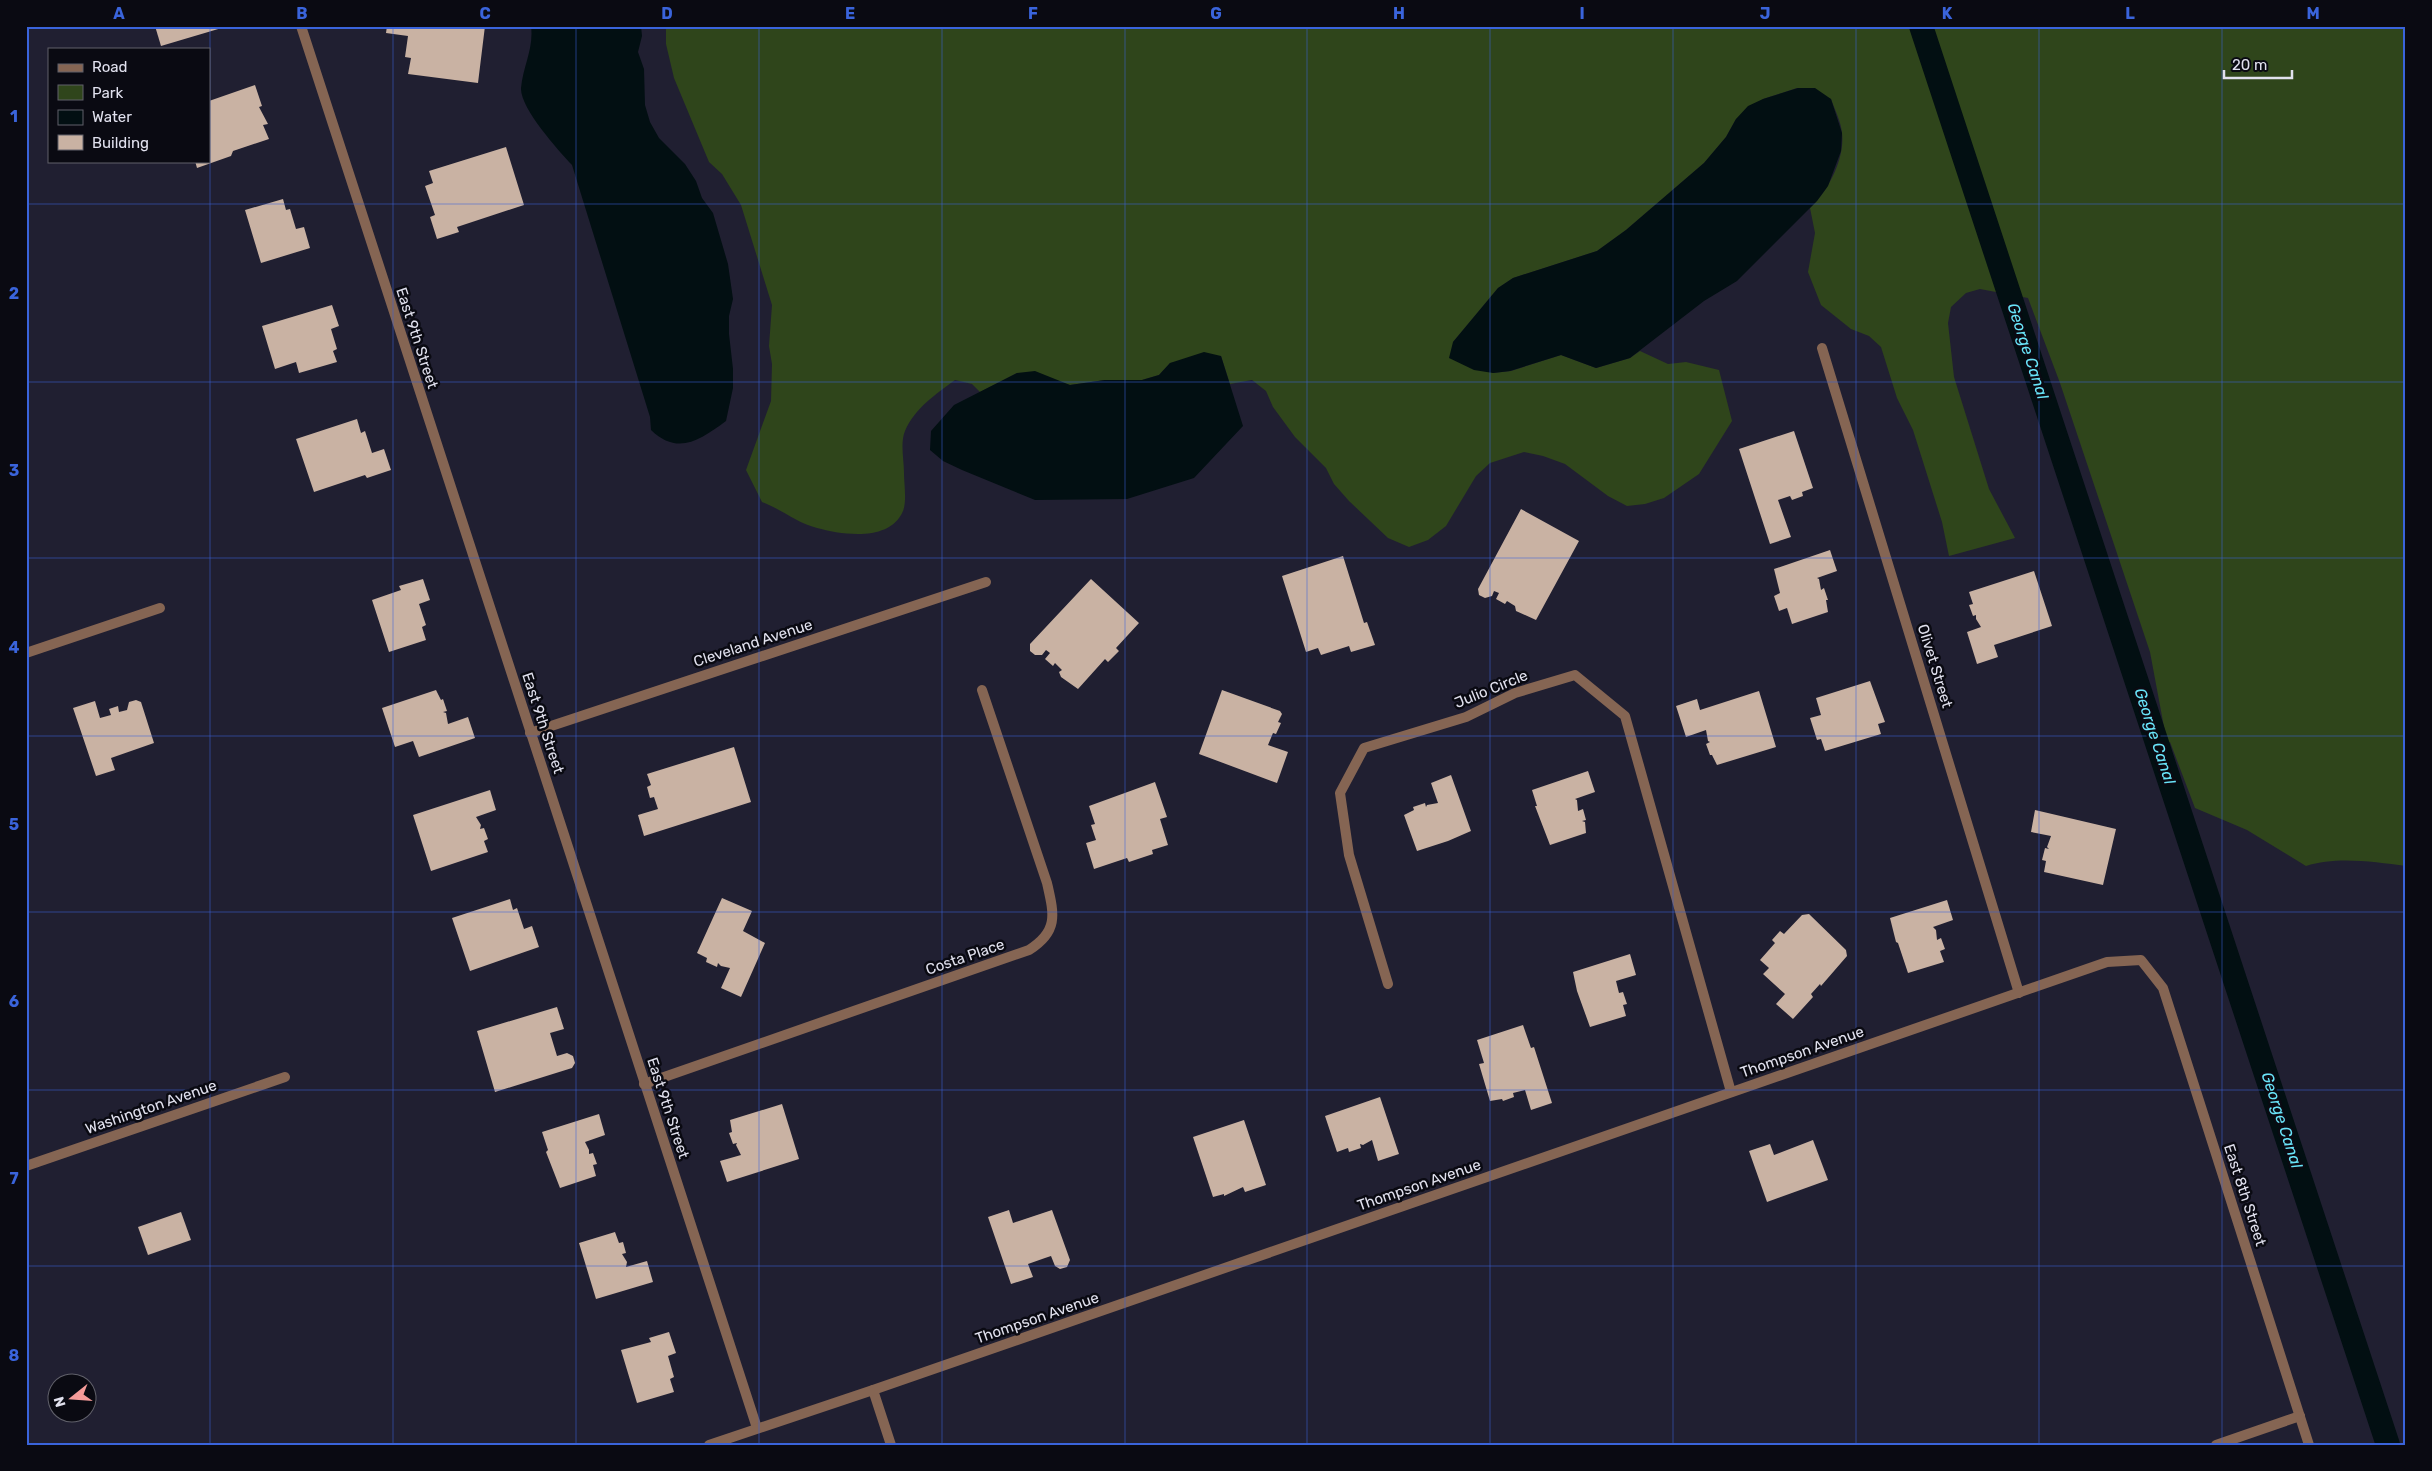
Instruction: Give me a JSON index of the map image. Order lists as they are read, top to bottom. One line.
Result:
{"streets":{"street":["East 9th Street","Cleveland Avenue","Olivet Street","Julio Circle","Costa Place","Thompson Avenue","Washington Avenue","East 8th Street"]},"crossings":[["East 9th Street","Cleveland Avenue"],["East 9th Street","Costa Place"],["East 9th Street","Thompson Avenue"],["Olivet Street","Thompson Avenue"],["Julio Circle","Thompson Avenue"],["Thompson Avenue","East 8th Street"]],"water":["George Canal"],"legend":["Road","Park","Water","Building"],"scale_bar":"20 m","north":"left","grid":{"columns":["A","B","C","D","E","F","G","H","I","J","K","L","M"],"rows":["1","2","3","4","5","6","7","8"]}}
